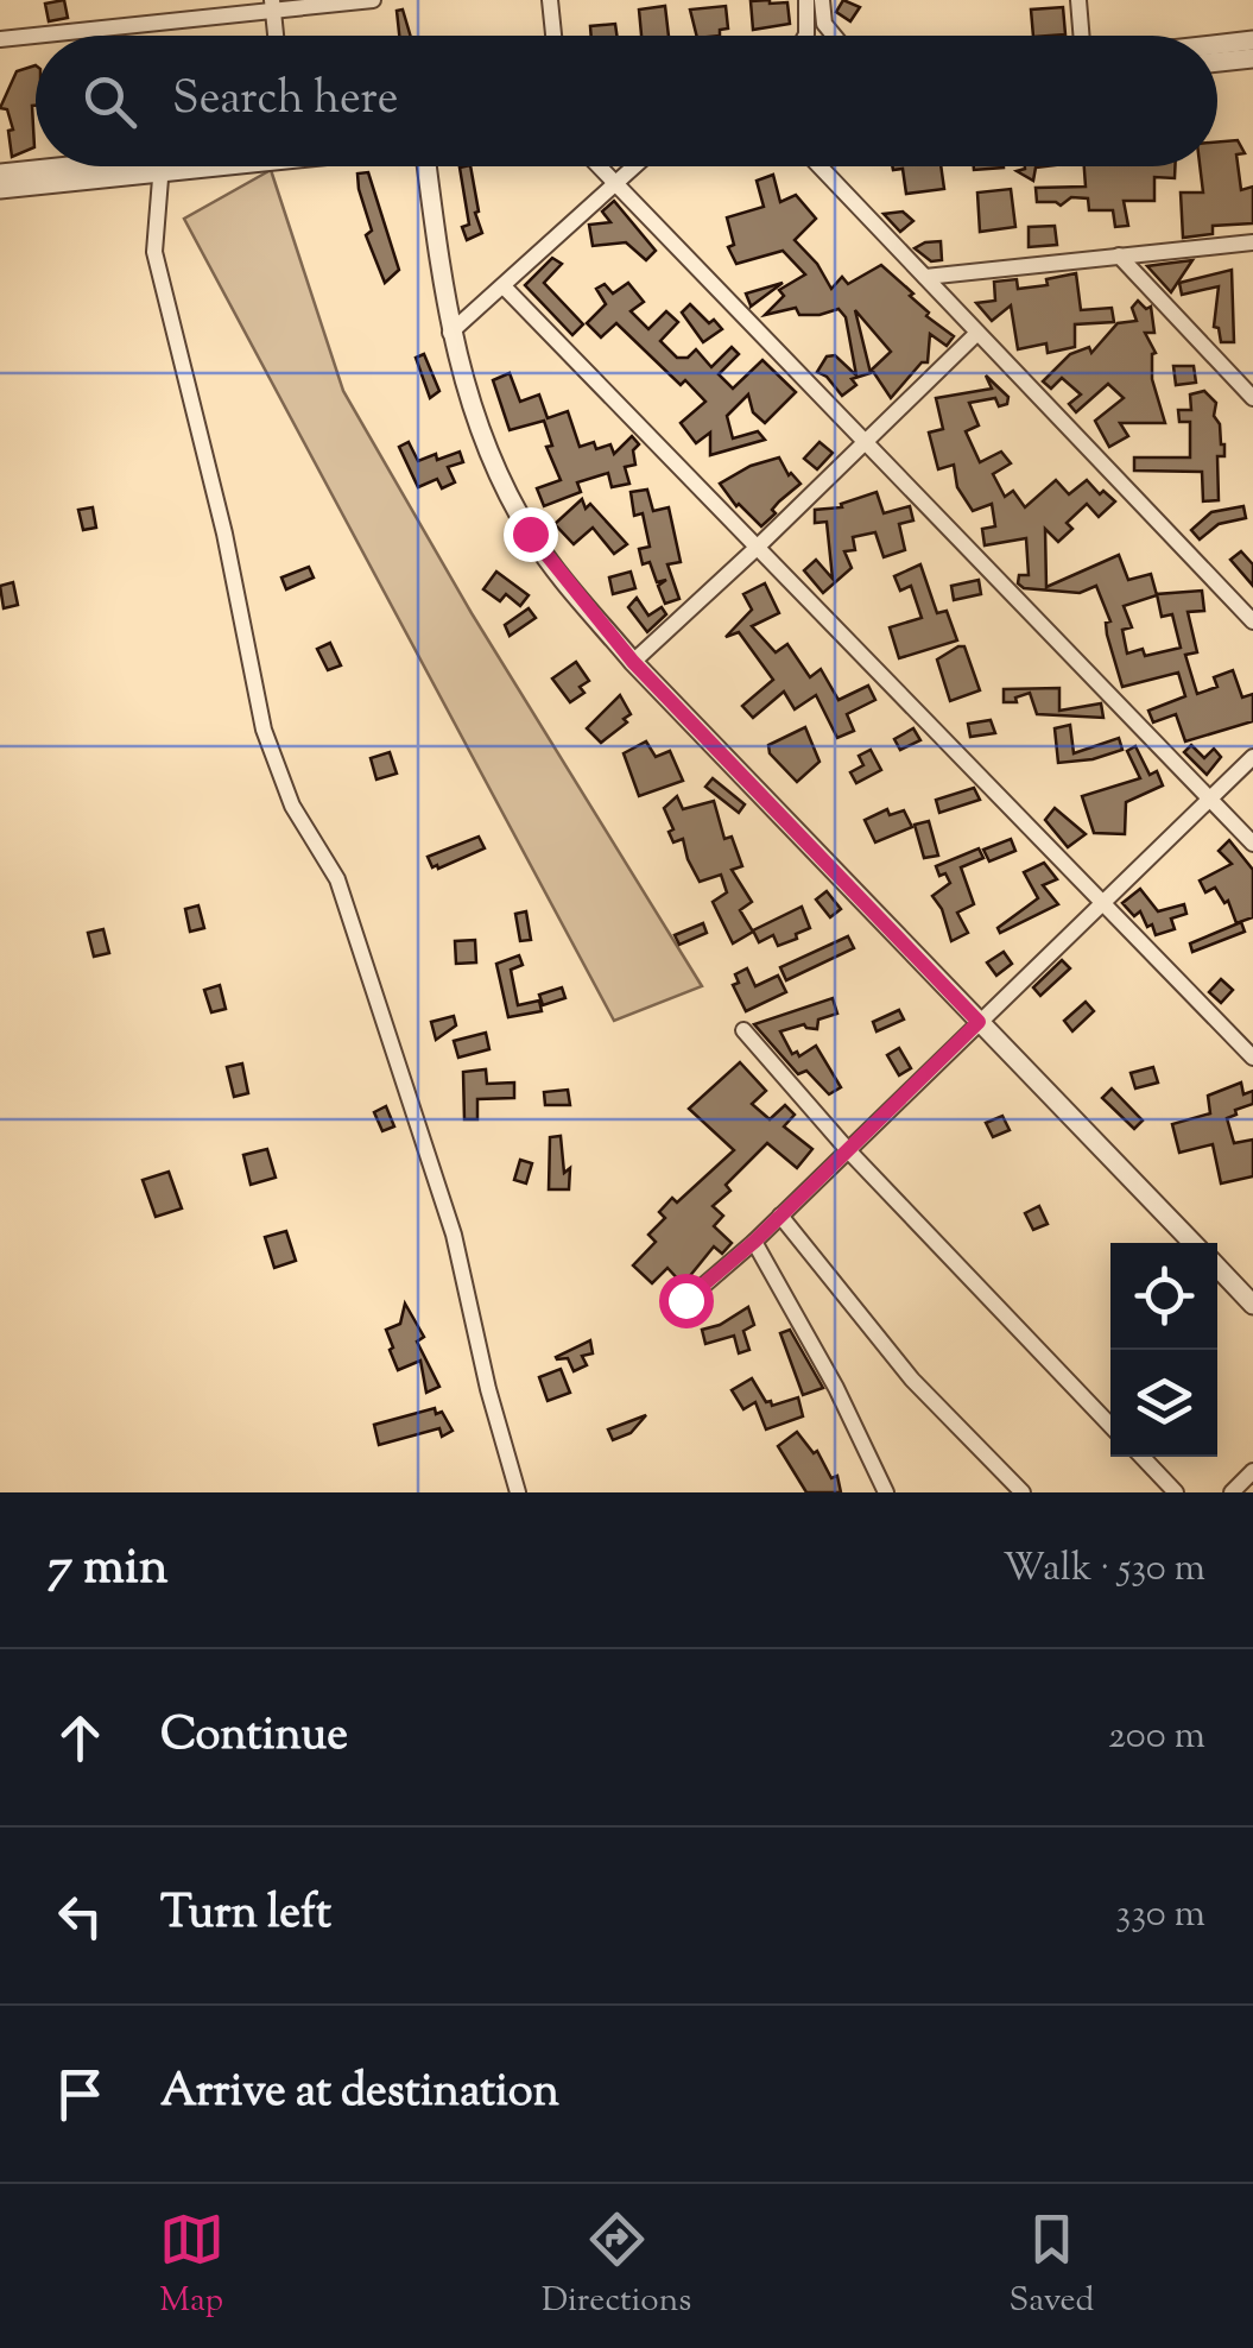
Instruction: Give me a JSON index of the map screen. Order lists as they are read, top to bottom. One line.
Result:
{"page":{"search":"Search here","heading":["7 min","Walk · 530 m"],"list":[["Continue","200 m"],["Turn left","330 m"],"Arrive at destination"],"nav":["Map","Directions","Saved"]}}
